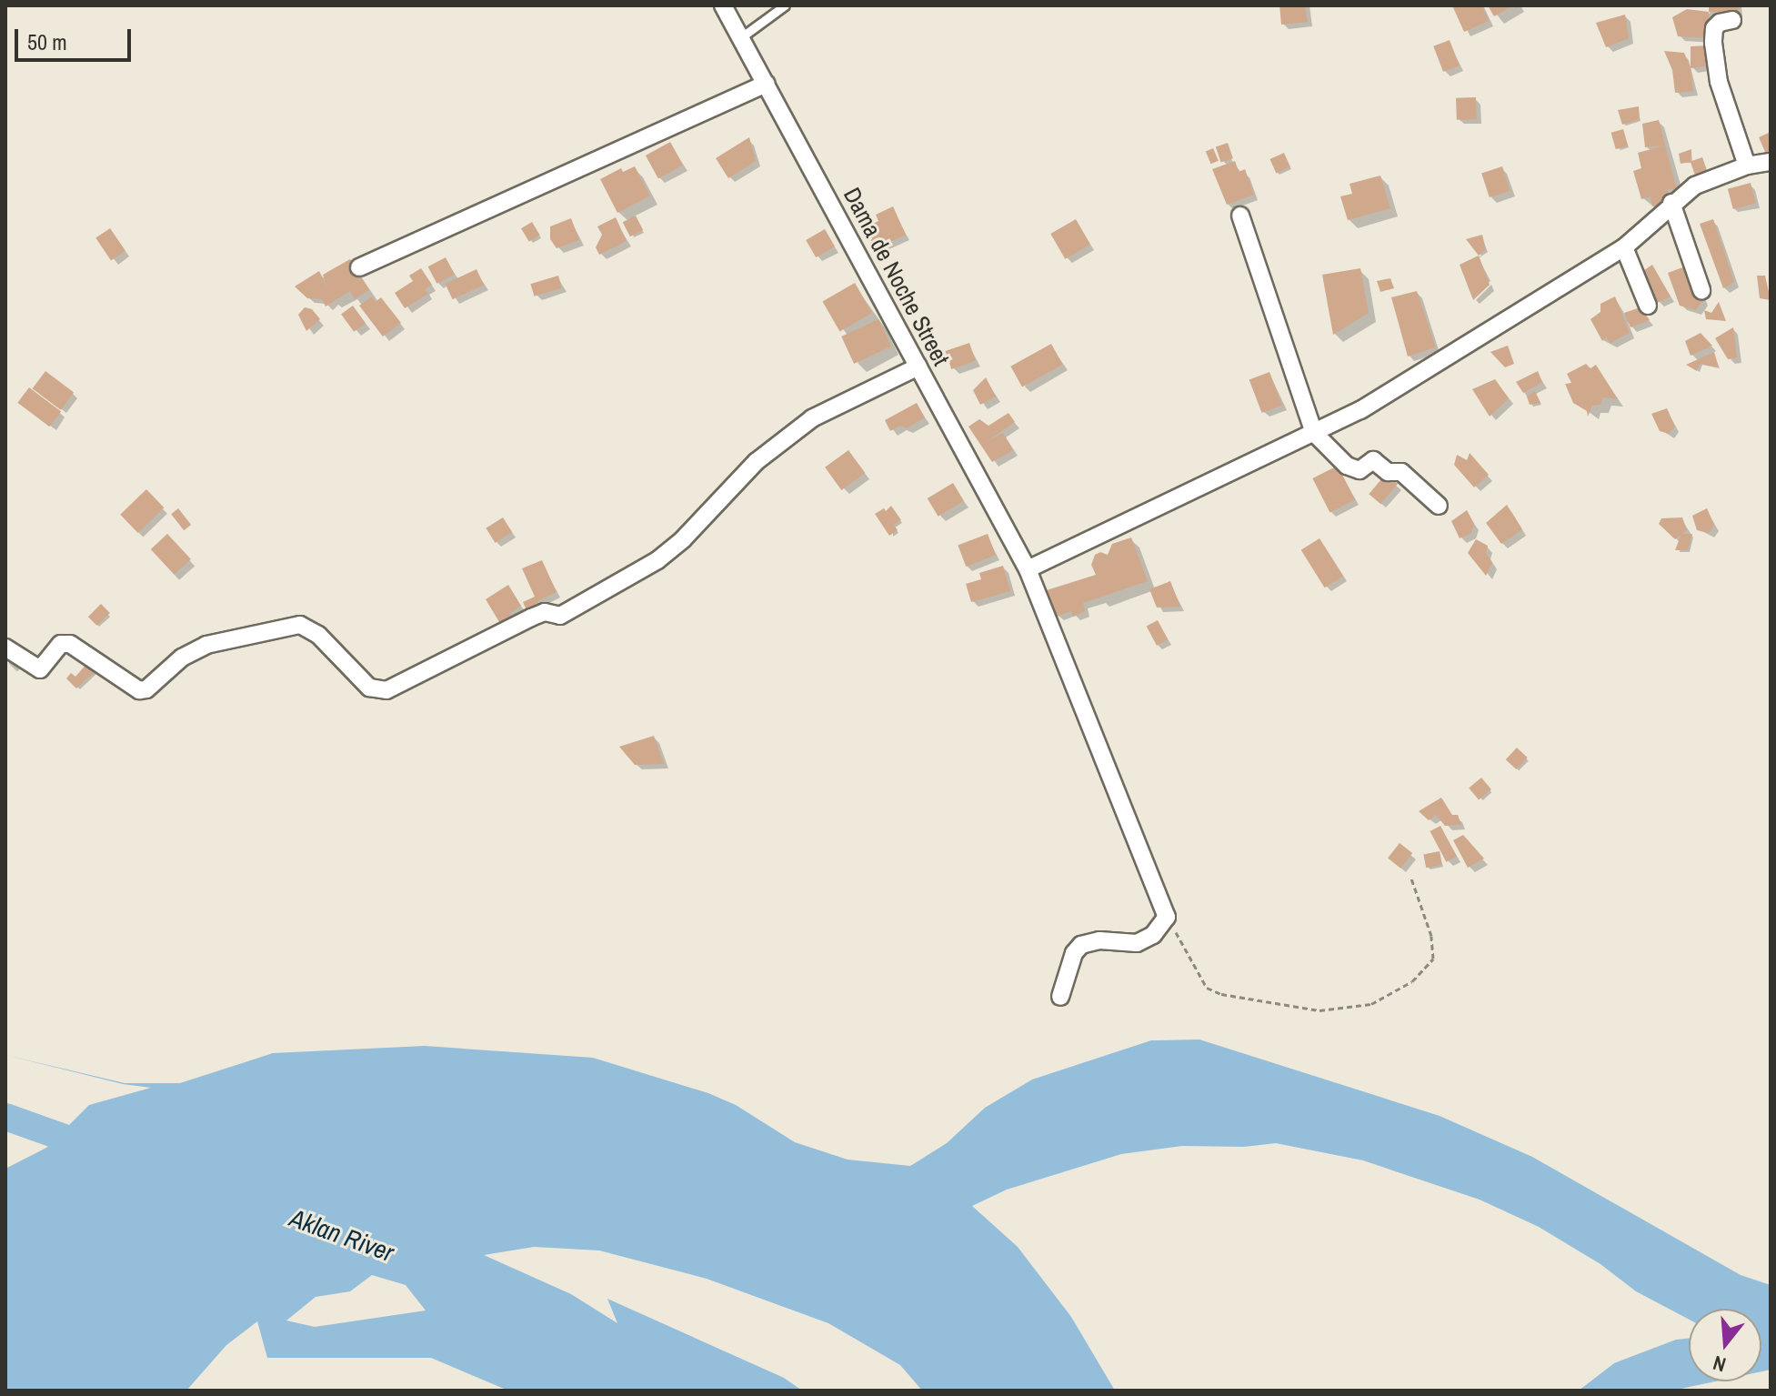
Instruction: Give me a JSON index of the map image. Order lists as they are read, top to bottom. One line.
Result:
{"streets":{"street":["Dama de Noche Street"]},"water":["Aklan River"],"scale_bar":"50 m","north":"bottom"}
